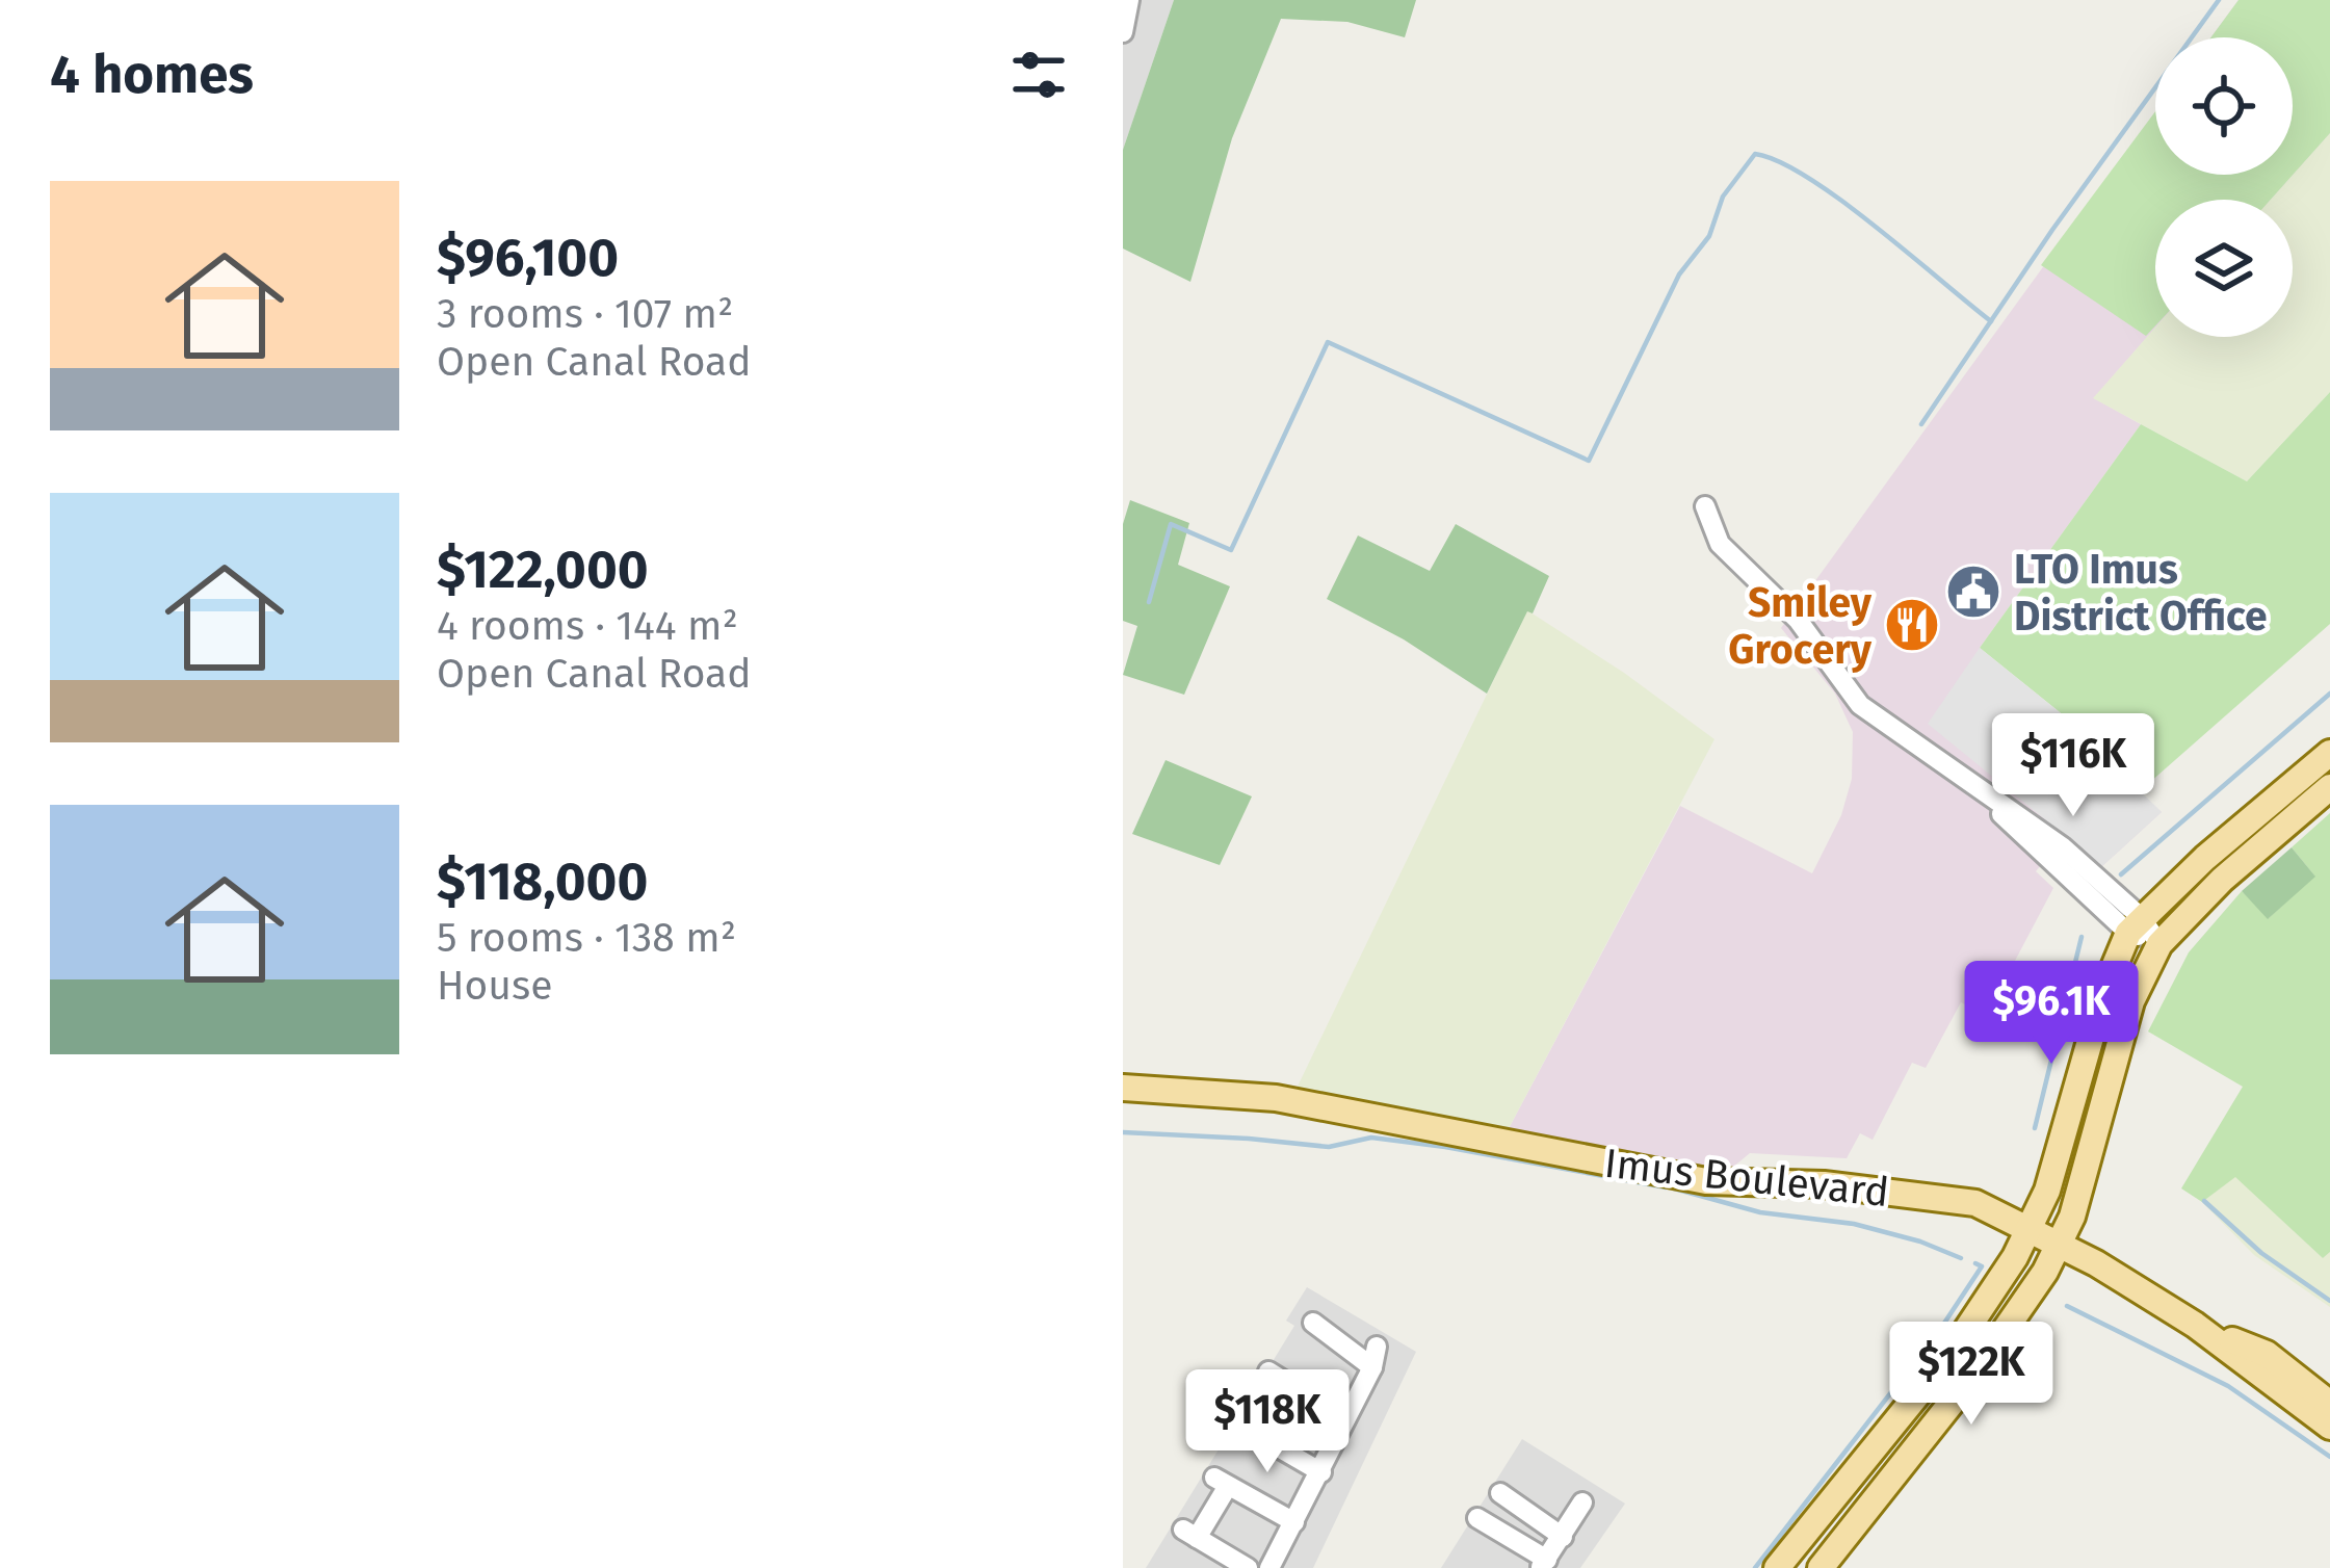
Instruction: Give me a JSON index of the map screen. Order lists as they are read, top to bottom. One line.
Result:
{"streets":{"main road":["Imus Boulevard"]},"places":{"public building":["LTO Imus District Office"],"restaurant":["Smiley Grocery"]},"page":{"heading":"4 homes","list":[{"name":"$96,100","note":"3 rooms · 107 m² · Open Canal Road"},{"name":"$122,000","note":"4 rooms · 144 m² · Open Canal Road"},{"name":"$118,000","note":"5 rooms · 138 m² · House"}],"price":["$116K","$96.1K","$122K","$118K"]}}
